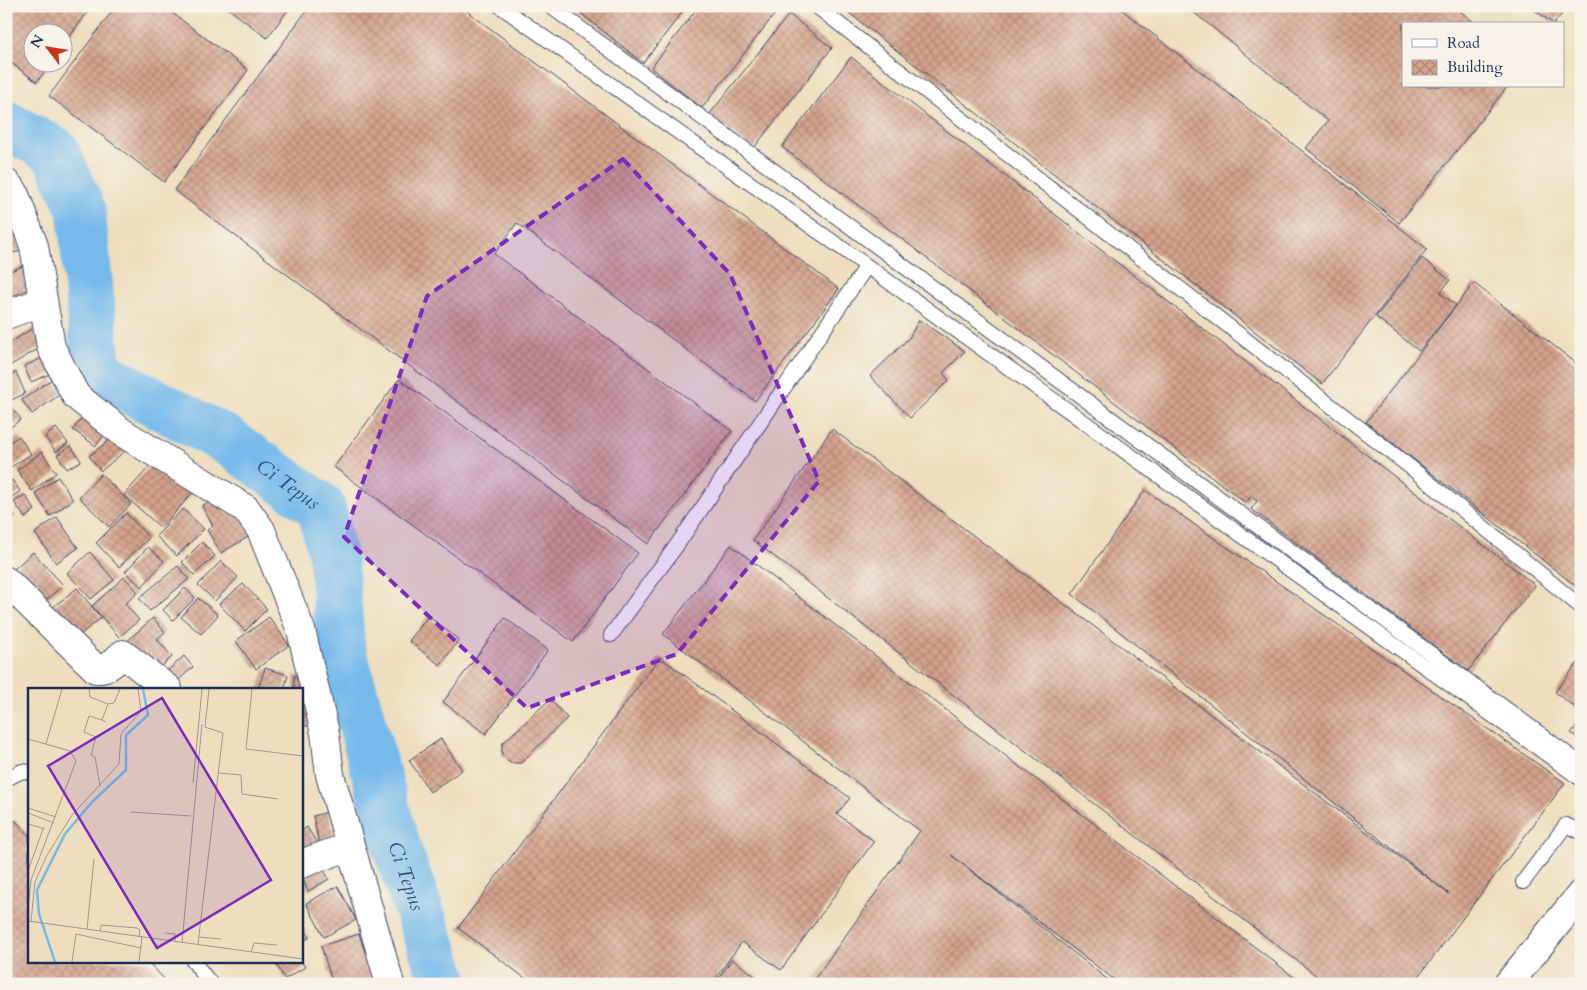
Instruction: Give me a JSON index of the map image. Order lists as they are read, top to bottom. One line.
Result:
{"water":["Ci Tepus"],"legend":["Road","Building"],"north":"top left"}
